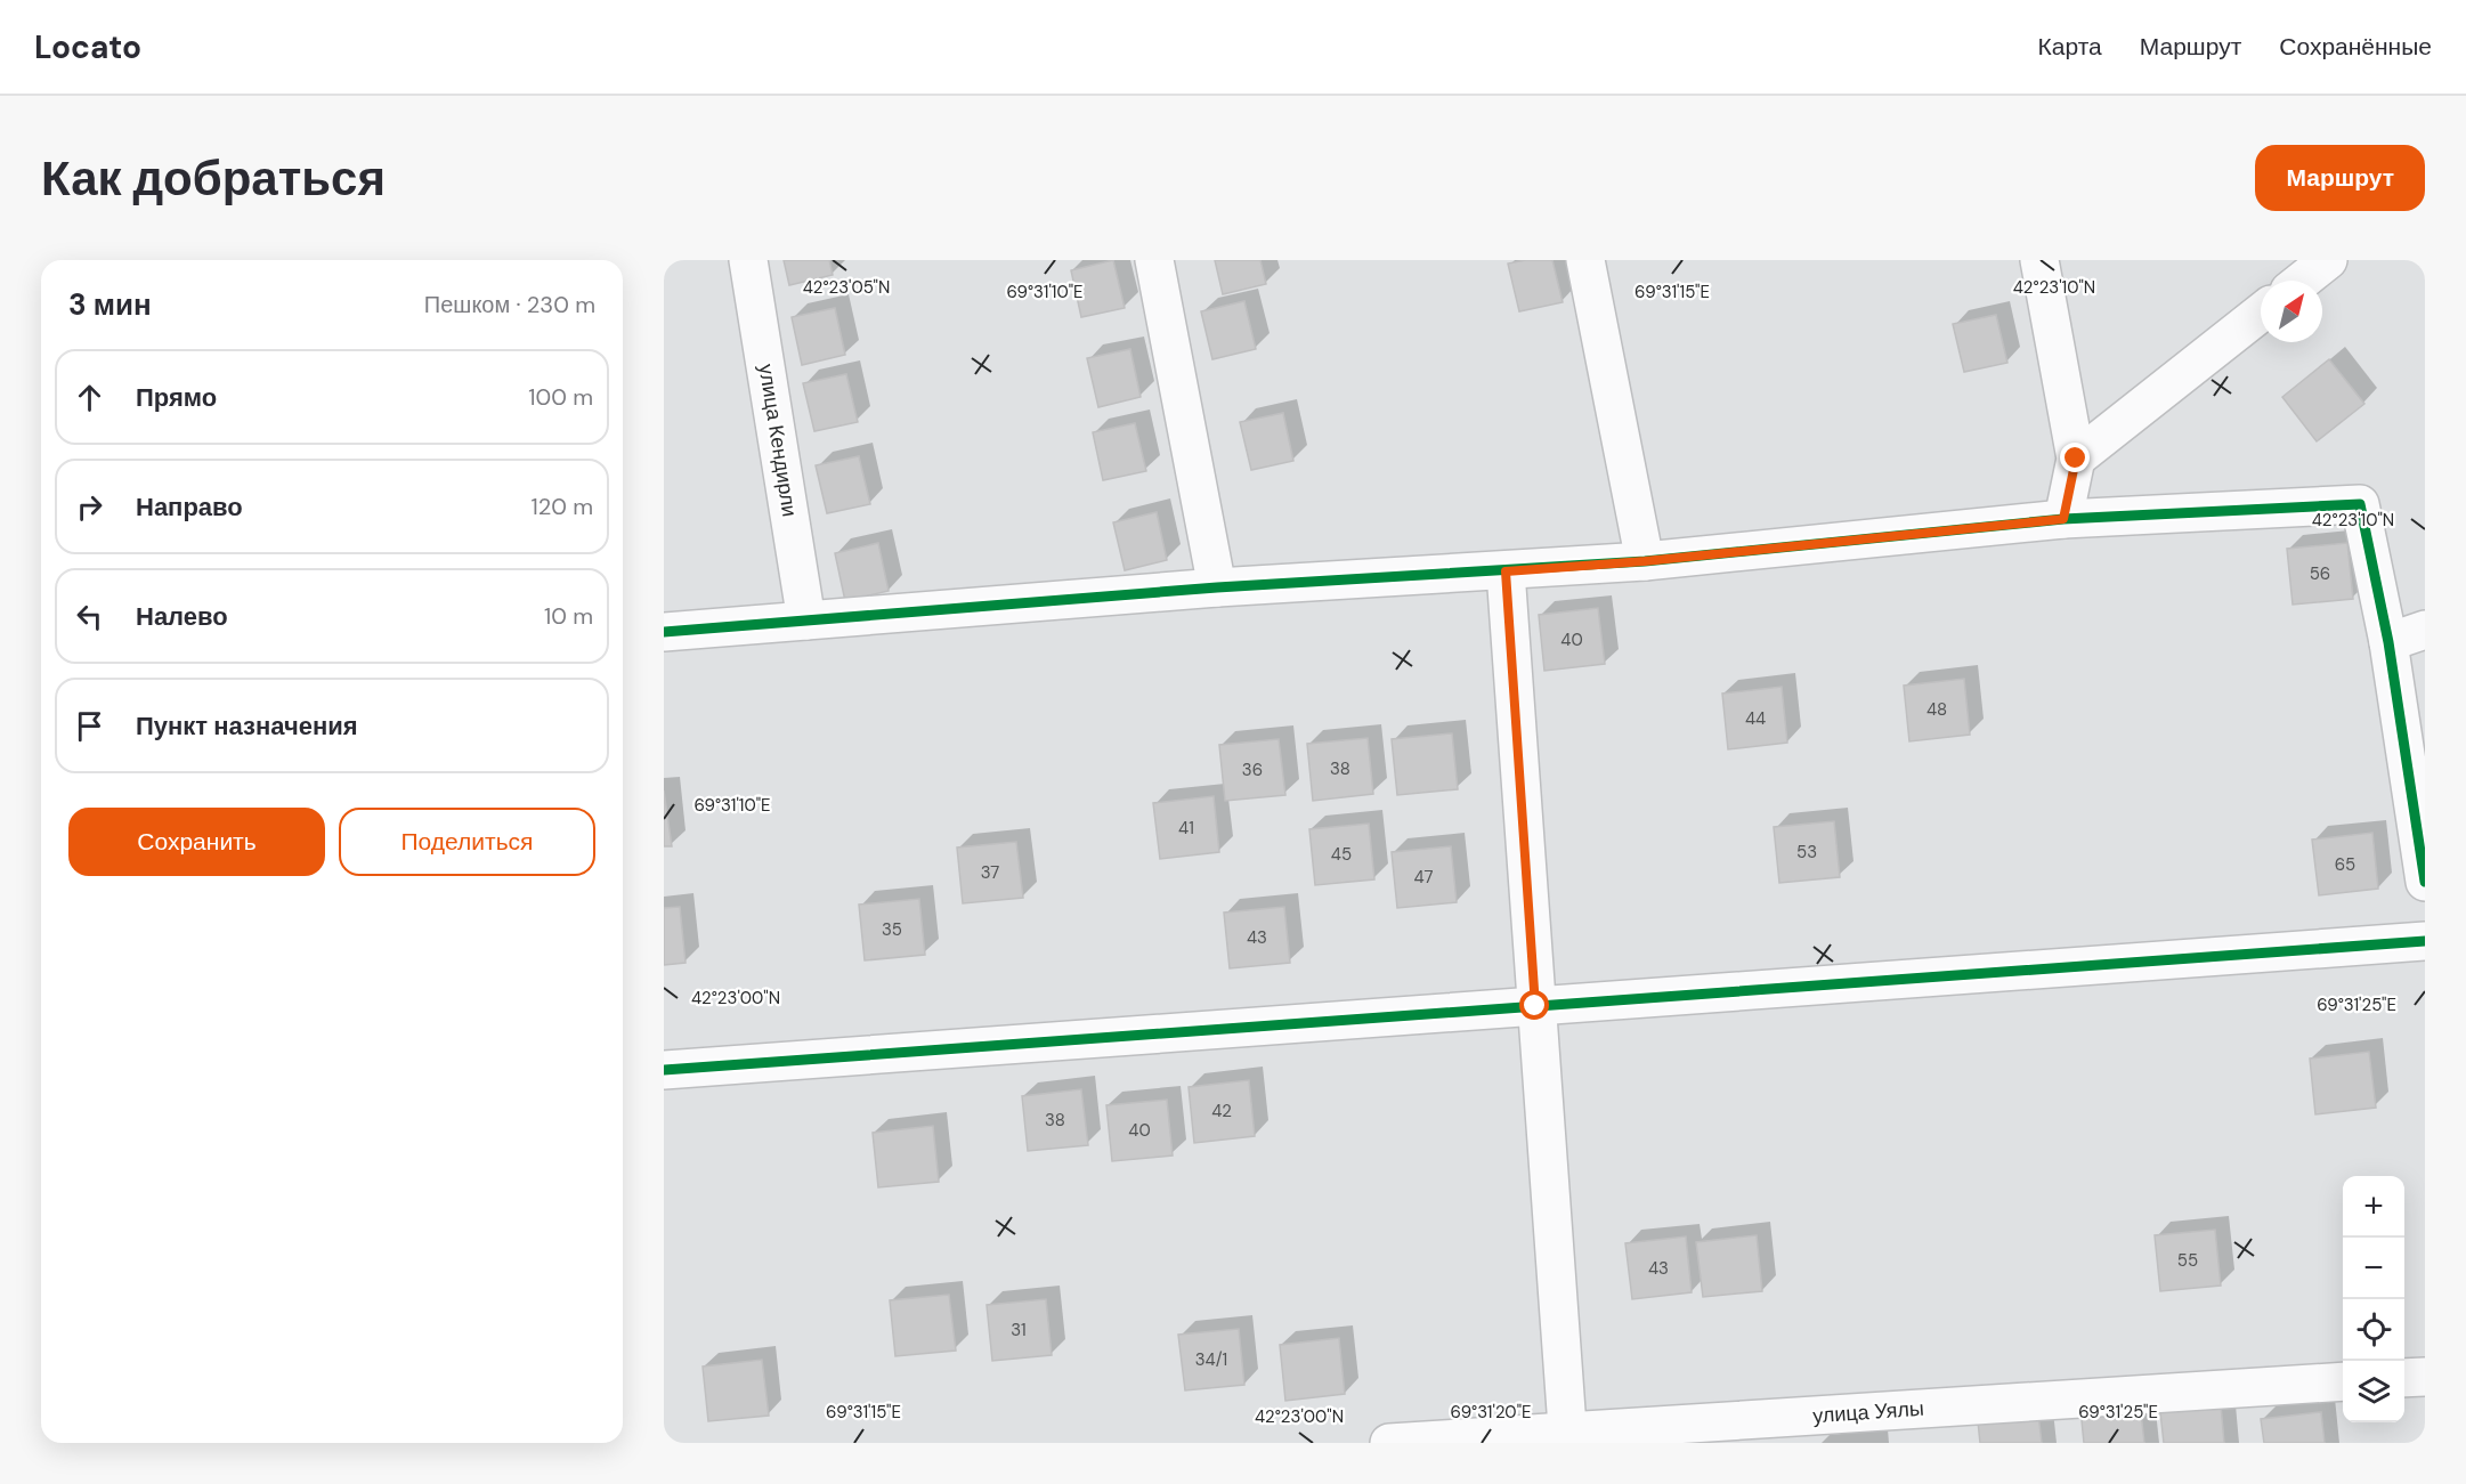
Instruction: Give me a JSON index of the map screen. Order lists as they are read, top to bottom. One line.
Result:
{"streets":{"street":["улица Кендирли","улица Уялы"]},"house_numbers":["56","40","48","44","38","36","41","53","45","65","37","47","35","43","42","38","40","55","43","31","34/1"],"north":"top right","page":{"header":"Locato","nav":["Карта","Маршрут","Сохранённые"],"buttons":["Маршрут",["Сохранить","Поделиться"]],"title":"Как добраться","heading":["3 мин","Пешком · 230 m"],"list":[["Прямо","100 m"],["Направо","120 m"],["Налево","10 m"],"Пункт назначения"],"map_buttons":["+","−"]},"coordinates":["42°23'05\"N","42°23'10\"N","69°31'10\"E","69°31'15\"E","42°23'00\"N","69°31'25\"E","69°31'20\"E"]}
